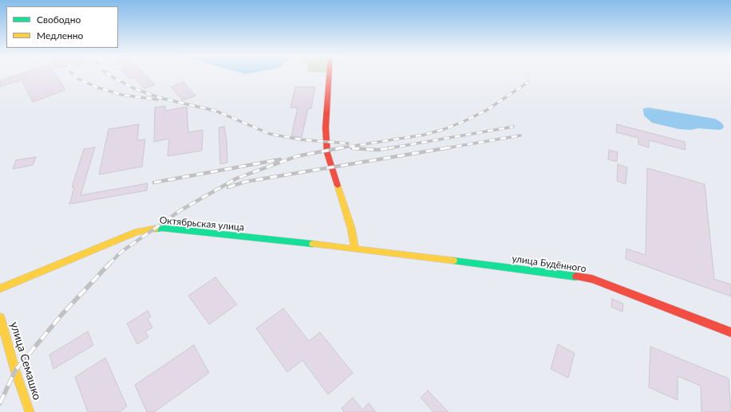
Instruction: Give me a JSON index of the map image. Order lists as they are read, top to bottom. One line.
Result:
{"streets":{"street":["Октябрьская улица","улица Будённого","улица Семашко"]},"crossings":[["Октябрьская улица","улица Будённого"]],"legend":["Свободно","Медленно"]}
